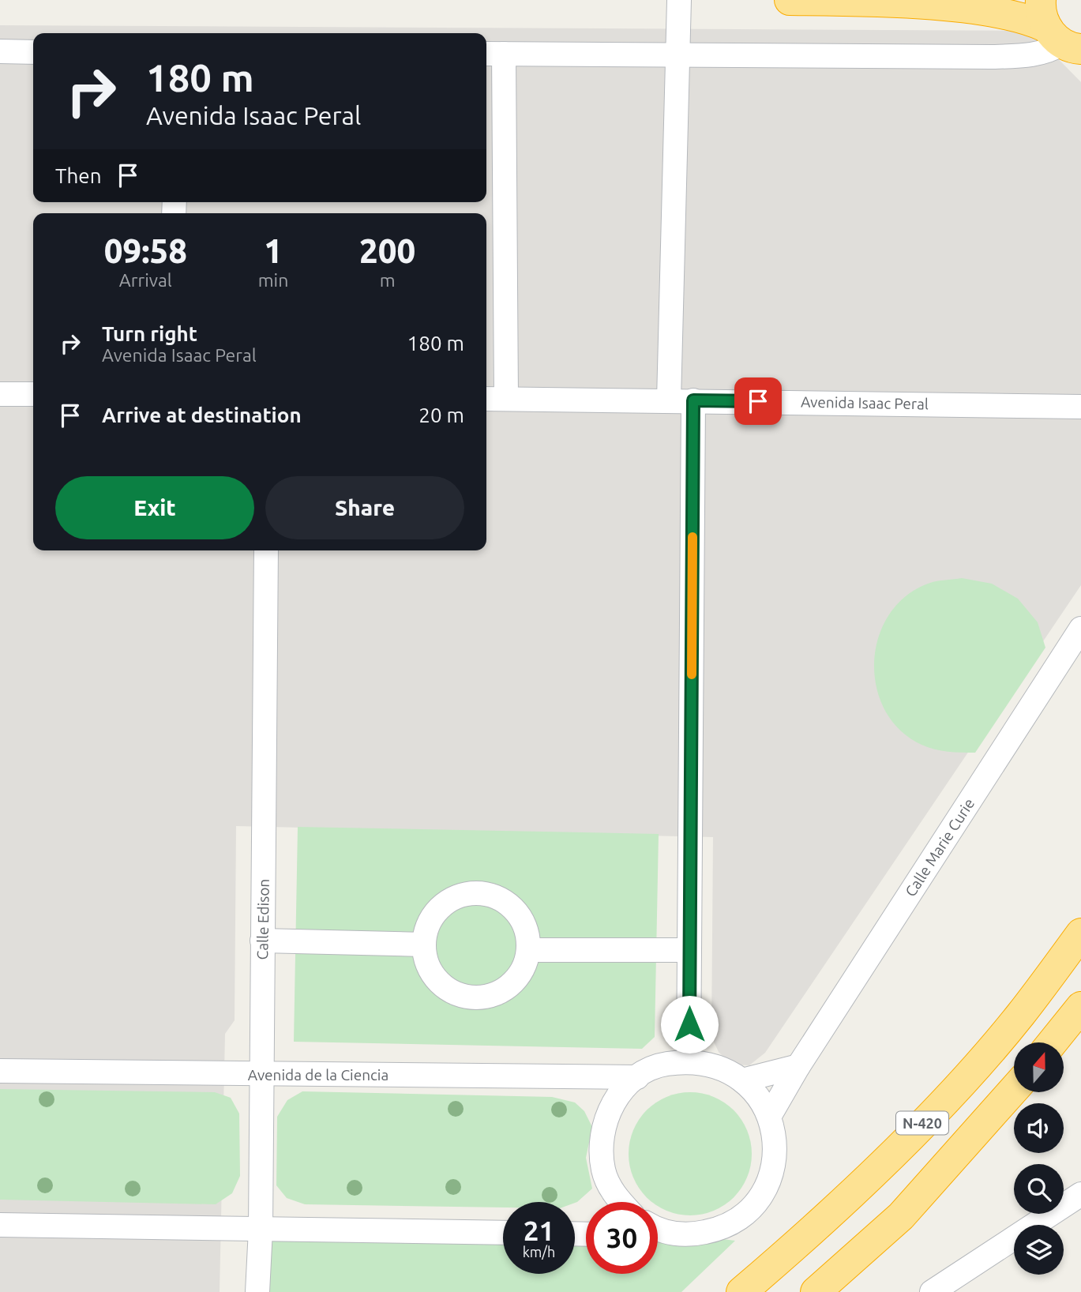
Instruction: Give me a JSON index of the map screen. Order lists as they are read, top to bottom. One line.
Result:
{"streets":{"highway":["N-420"],"street":["Avenida Isaac Peral","Calle Marie Curie","Calle Edison","Avenida de la Ciencia"]},"crossings":[["Calle Edison","Avenida de la Ciencia"]],"north":"top","page":{"turn":["180 m","Avenida Isaac Peral"],"then":"Then","eta":["09:58","Arrival","1","min","200","m"],"list":[{"name":"Turn right","note":"Avenida Isaac Peral","value":"180 m"},{"name":"Arrive at destination","value":"20 m"}],"buttons":["Exit","Share"],"speed":"21 km/h","limit":"30"}}
